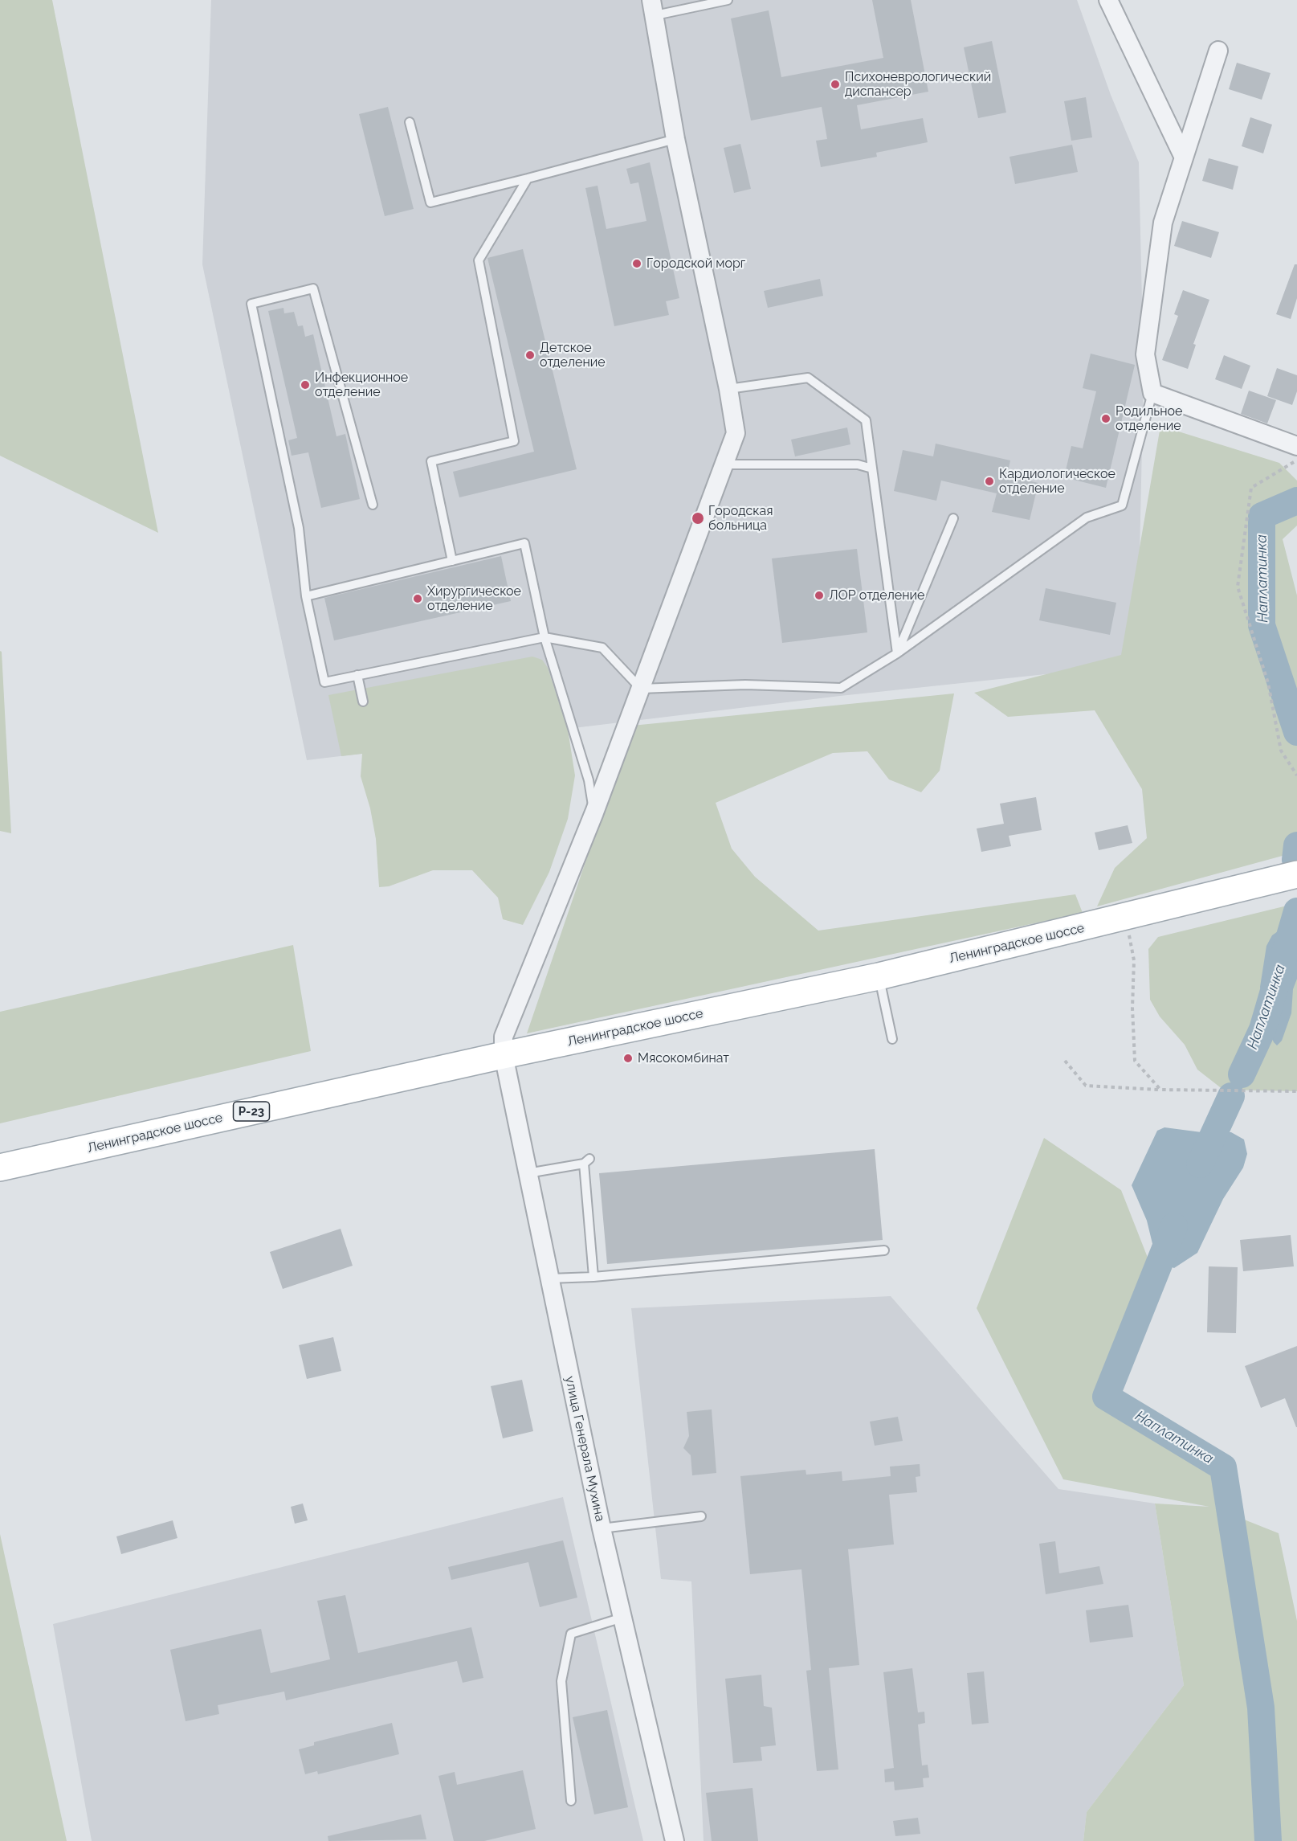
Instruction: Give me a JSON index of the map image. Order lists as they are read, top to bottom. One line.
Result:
{"streets":{"main road":["Ленинградское шоссе","Р-23"],"street":["улица Генерала Мухина"]},"crossings":[["Ленинградское шоссе","улица Генерала Мухина"]],"water":["Наплатинка"],"places":["Психоневрологический диспансер","Городской морг","Детское отделение","Инфекционное отделение","Родильное отделение","Кардиологическое отделение","Городская больница","ЛОР отделение","Хирургическое отделение","Мясокомбинат"]}
